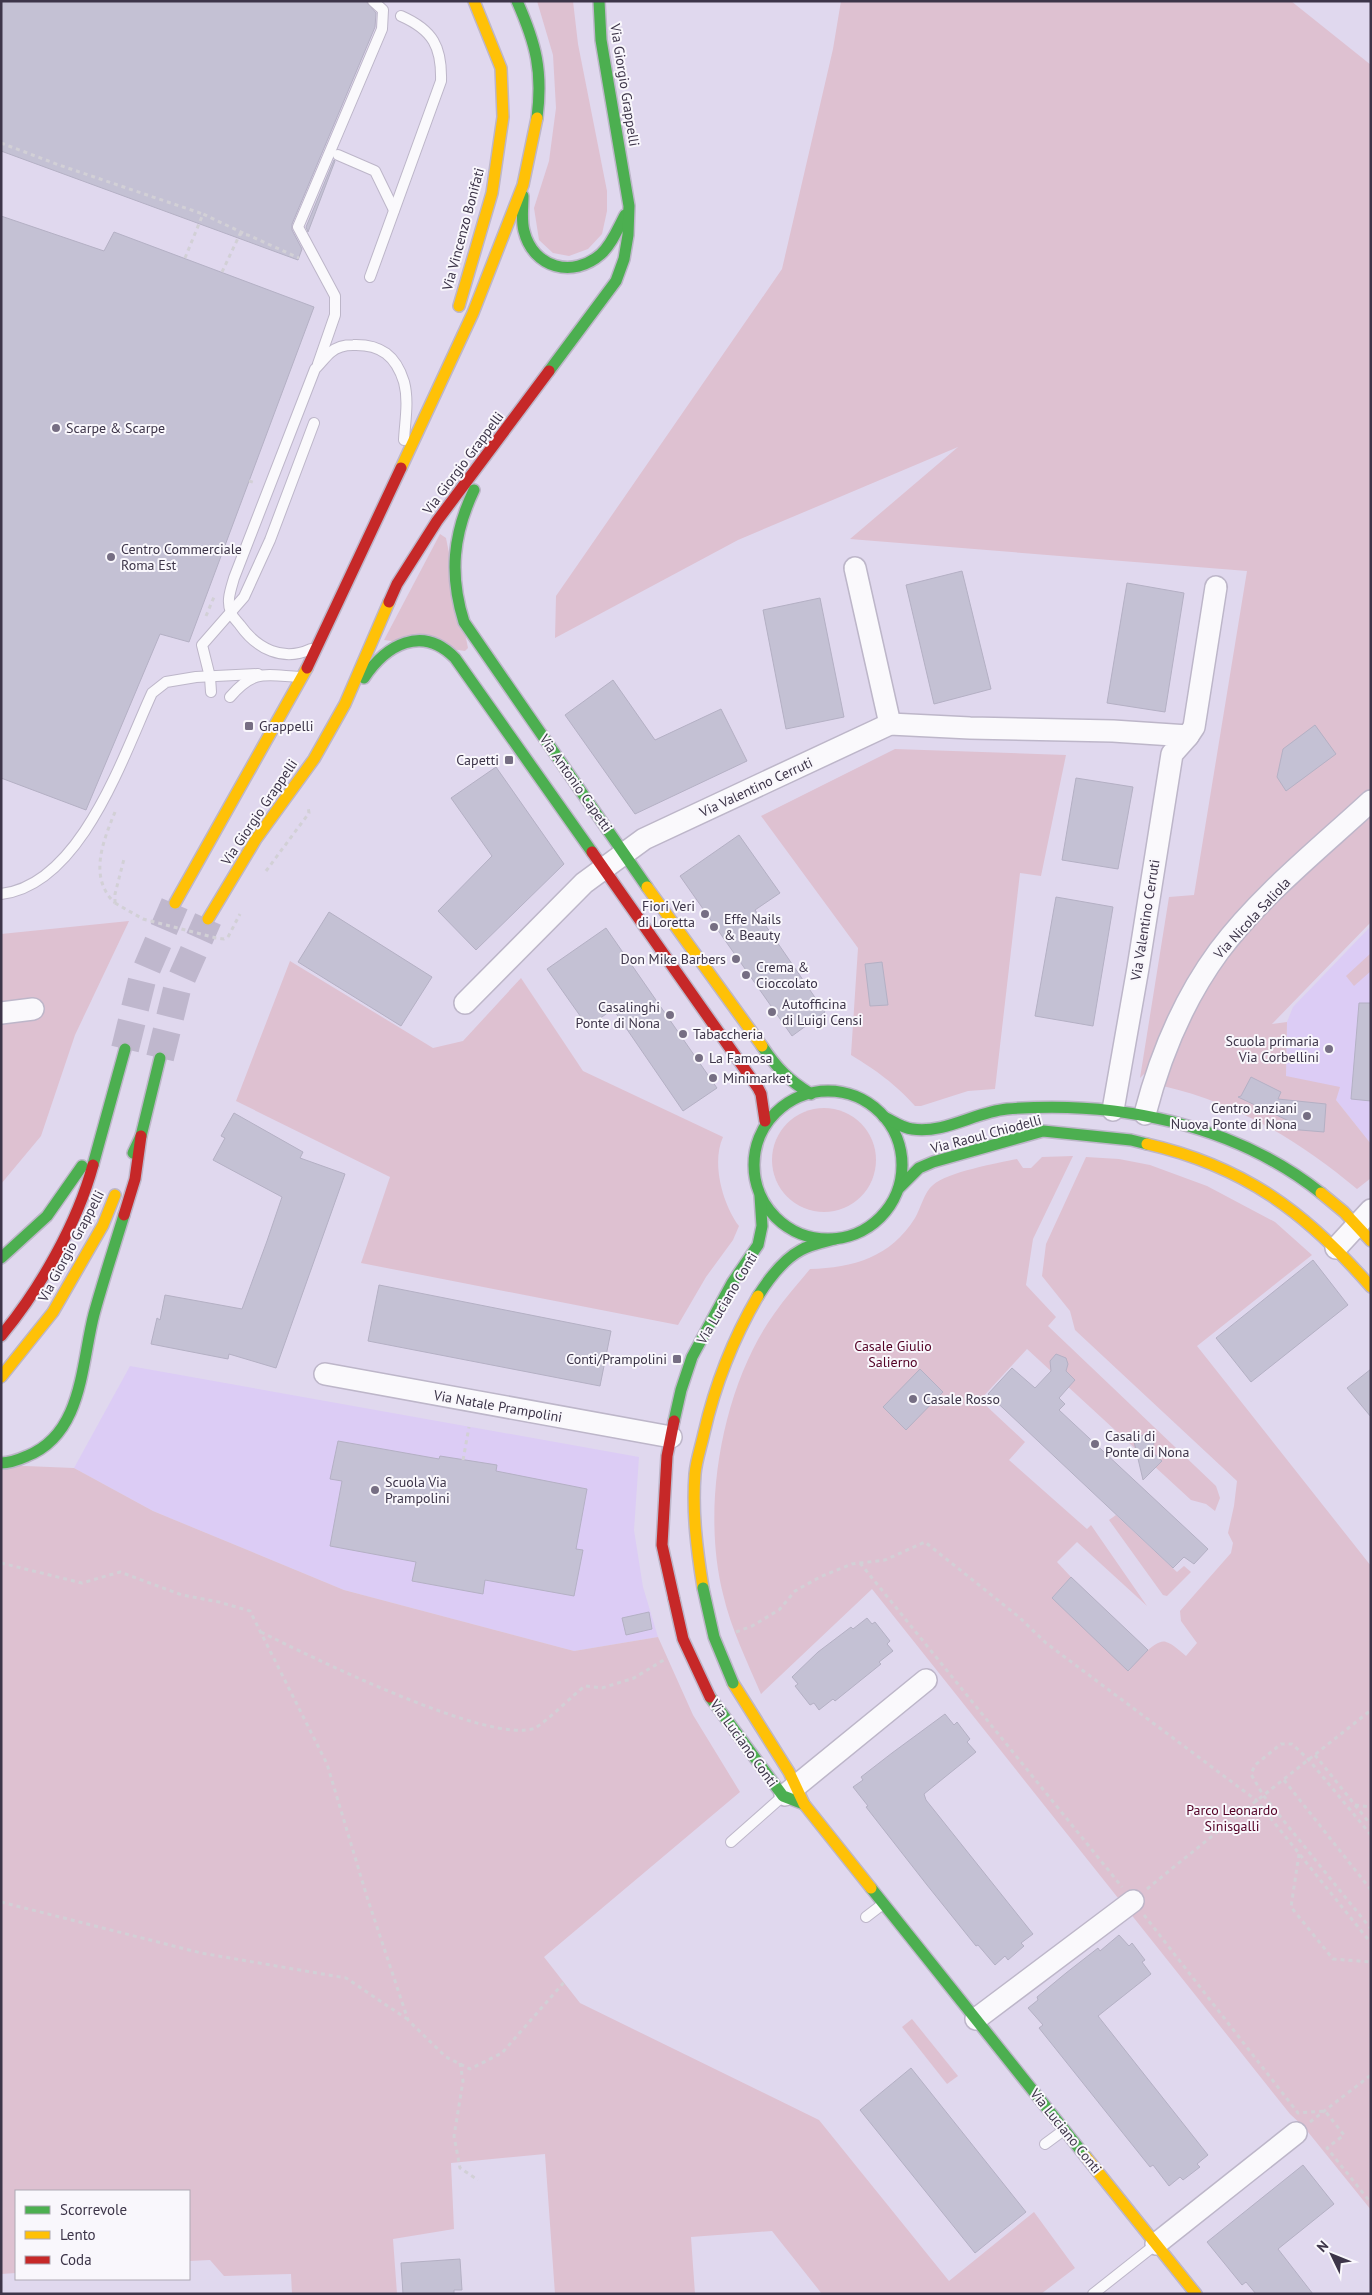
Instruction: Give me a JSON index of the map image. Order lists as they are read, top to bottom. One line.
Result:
{"streets":{"main road":["Via Giorgio Grappelli","Via Vincenzo Bonifati","Via Antonio Capetti","Via Raoul Chiodelli","Via Luciano Conti"],"street":["Via Valentino Cerruti","Via Nicola Saliola","Via Natale Prampolini"]},"crossings":[["Via Giorgio Grappelli","Via Antonio Capetti"],["Via Antonio Capetti","Via Valentino Cerruti"],["Via Antonio Capetti","Via Raoul Chiodelli"],["Via Antonio Capetti","Via Luciano Conti"],["Via Valentino Cerruti","Via Raoul Chiodelli"],["Via Nicola Saliola","Via Raoul Chiodelli"],["Via Raoul Chiodelli","Via Luciano Conti"],["Via Luciano Conti","Via Natale Prampolini"]],"parks":["Casale Giulio Salierno","Parco Leonardo Sinisgalli"],"places":{"other":["Scarpe & Scarpe","Centro Commerciale Roma Est","Fiori Veri di Loretta","Effe Nails & Beauty","Don Mike Barbers","Crema & Cioccolato","Autofficina di Luigi Censi","Casalinghi Ponte di Nona","Tabaccheria","Scuola primaria Via Corbellini","La Famosa","Minimarket","Centro anziani Nuova Ponte di Nona","Casale Rosso","Casali di Ponte di Nona","Scuola Via Prampolini"],"transit":["Grappelli","Capetti","Conti/Prampolini"]},"legend":["Scorrevole","Lento","Coda"],"north":"top left"}
